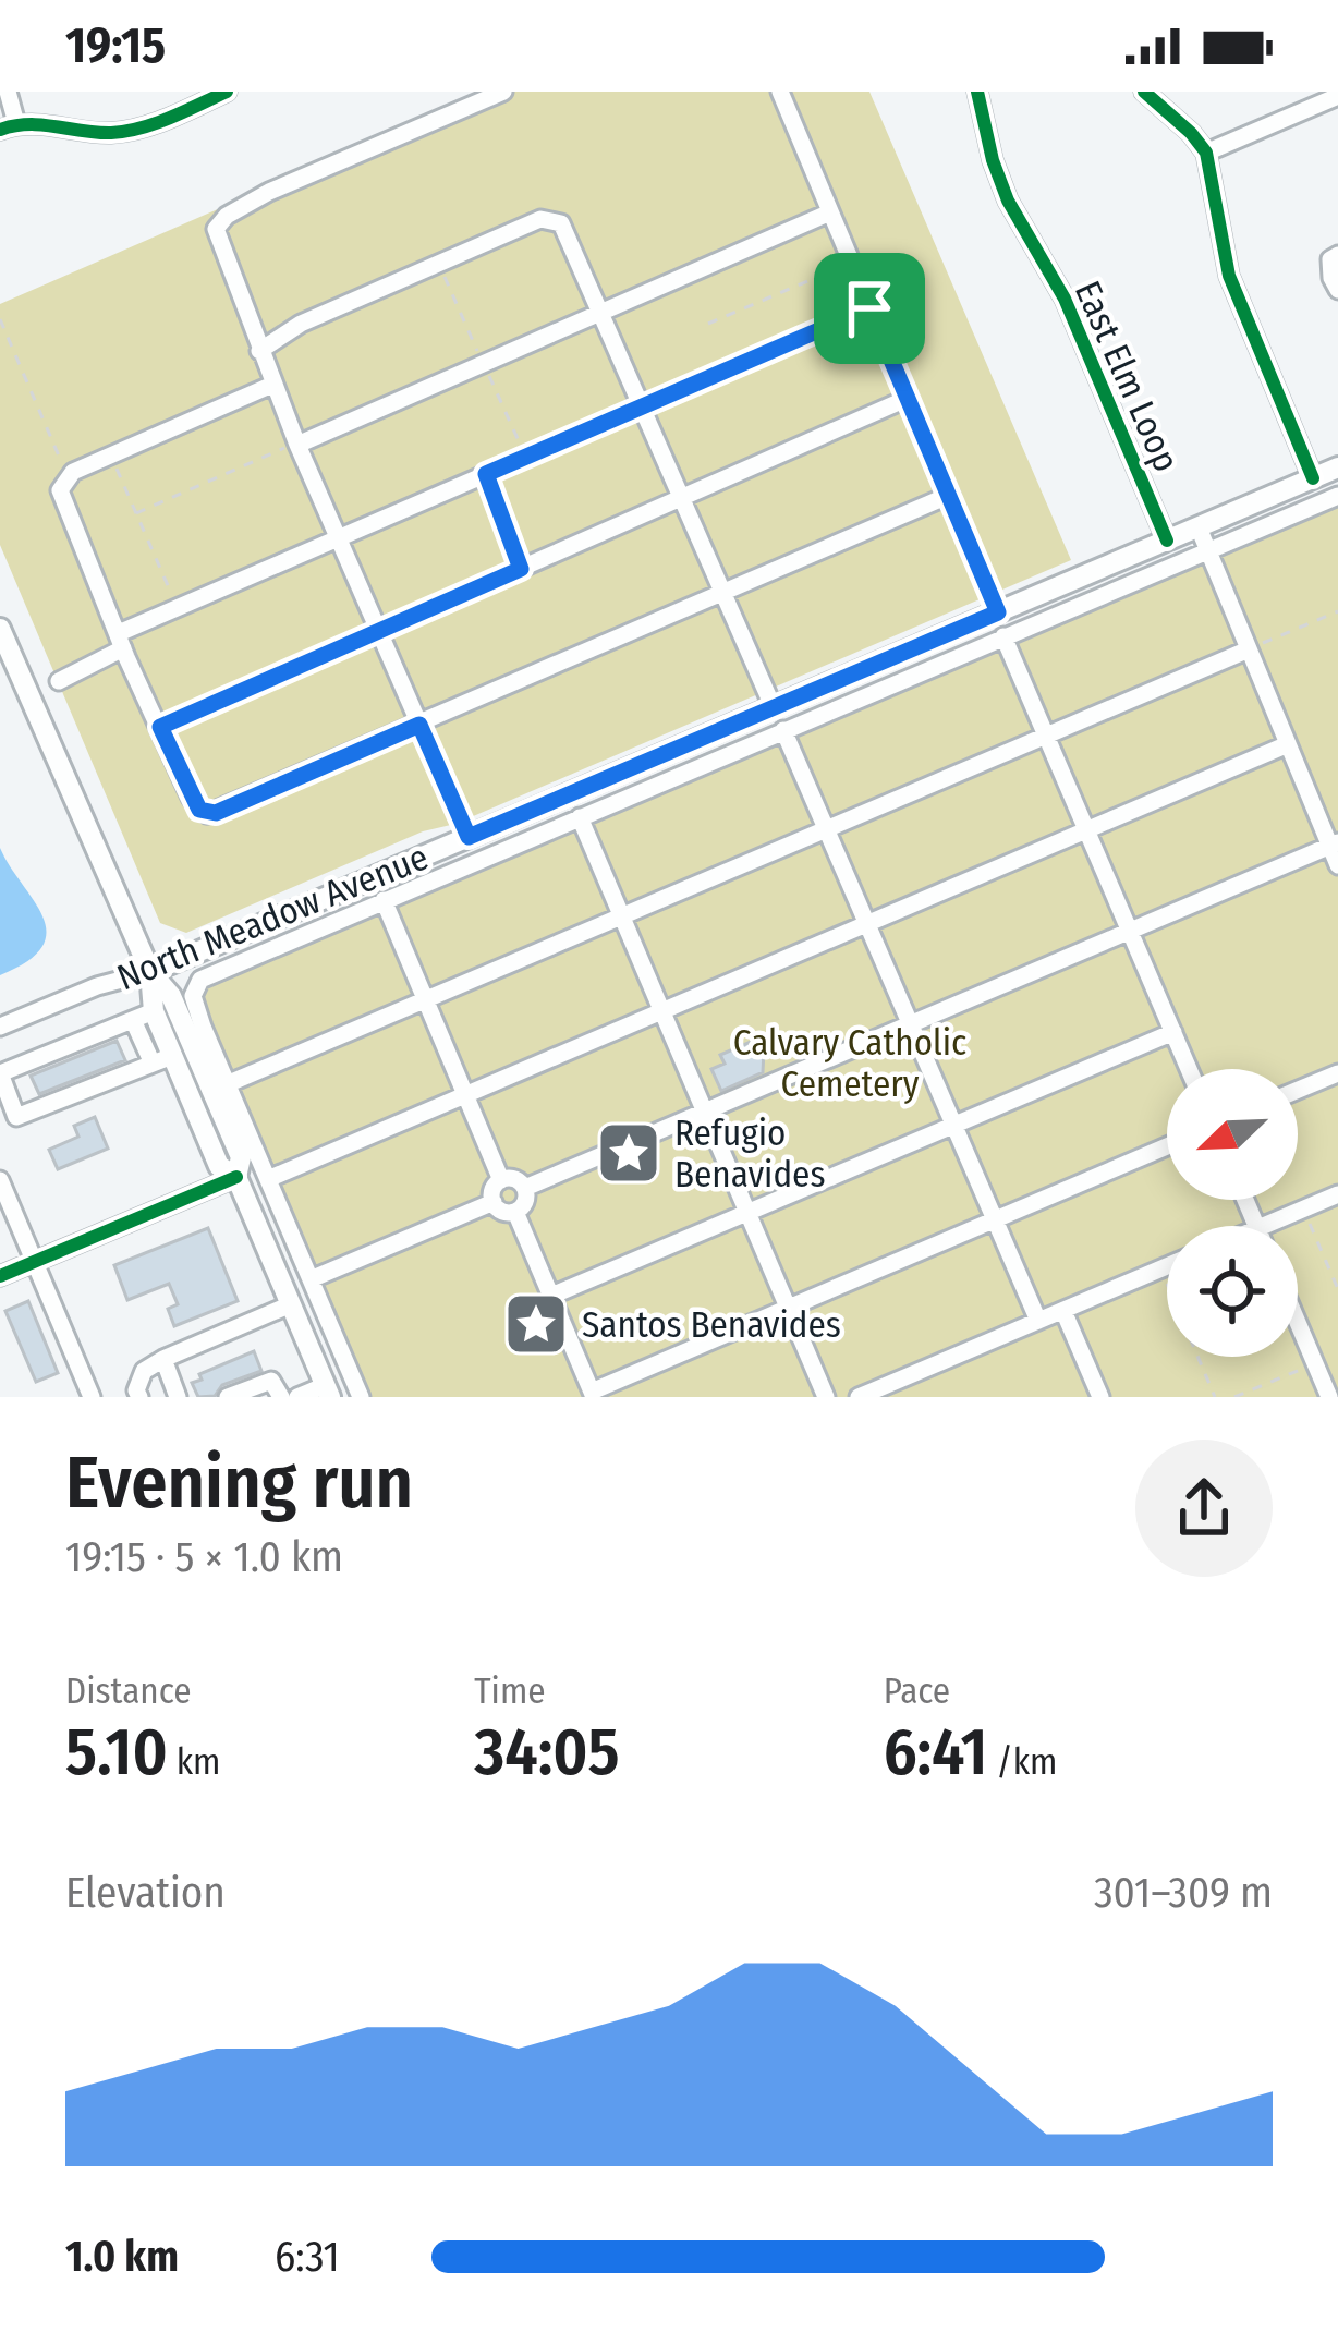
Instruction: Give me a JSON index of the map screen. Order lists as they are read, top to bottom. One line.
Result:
{"streets":{"main road":["North Meadow Avenue"],"street":["East Elm Loop"]},"crossings":[["East Elm Loop","North Meadow Avenue"]],"parks":["Calvary Catholic Cemetery"],"places":{"place":["Refugio Benavides","Santos Benavides"]},"north":"bottom left","page":{"status":"19:15","heading":["Evening run","19:15 · 5 × 1.0 km"],"stats":[["Distance","5.10 km"],["Time","34:05"],["Pace","6:41 /km"]],"chart":["Elevation","301–309 m"],"list":[{"name":"1.0 km","note":"6:31"}]}}
